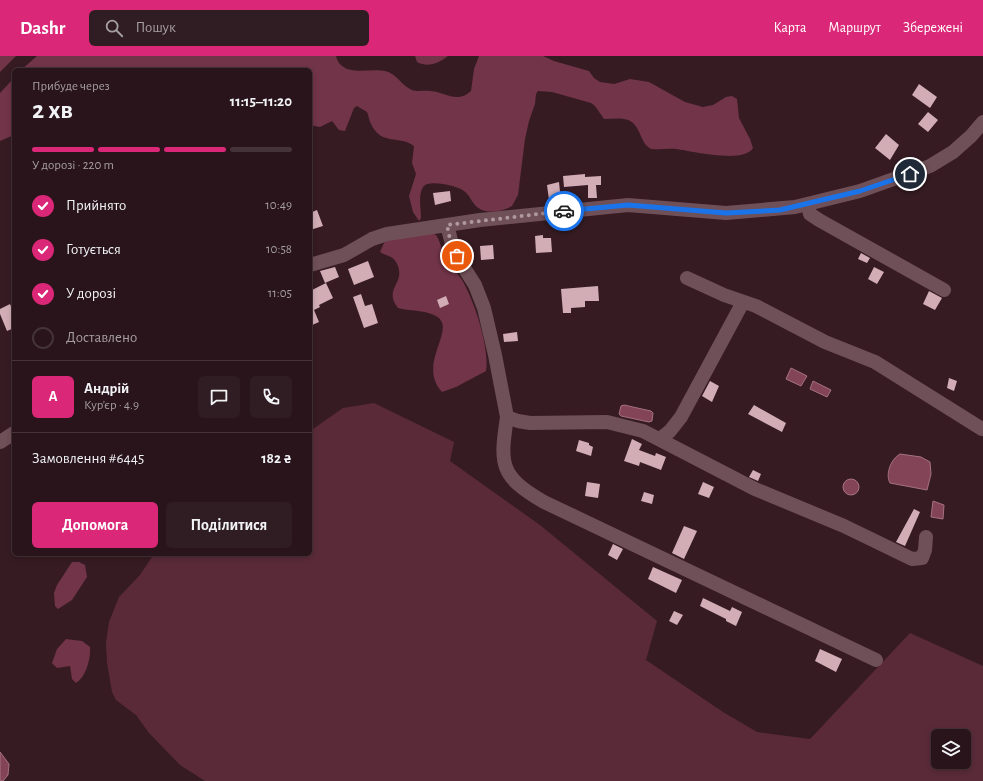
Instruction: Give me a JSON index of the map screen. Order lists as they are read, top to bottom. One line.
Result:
{"page":{"header":"Dashr","search":"Пошук","nav":["Карта","Маршрут","Збережені"],"heading":["2 хв","Прибуде через","11:15–11:20"],"panel":["Андрій","Кур’єр · 4.9","Замовлення #6445","182 ₴"],"bar":"У дорозі · 220 m","list":[["Прийнято","10:49"],["Готується","10:58"],["У дорозі","11:05"],"Доставлено"],"round":"А","buttons":["Допомога","Поділитися"]}}
